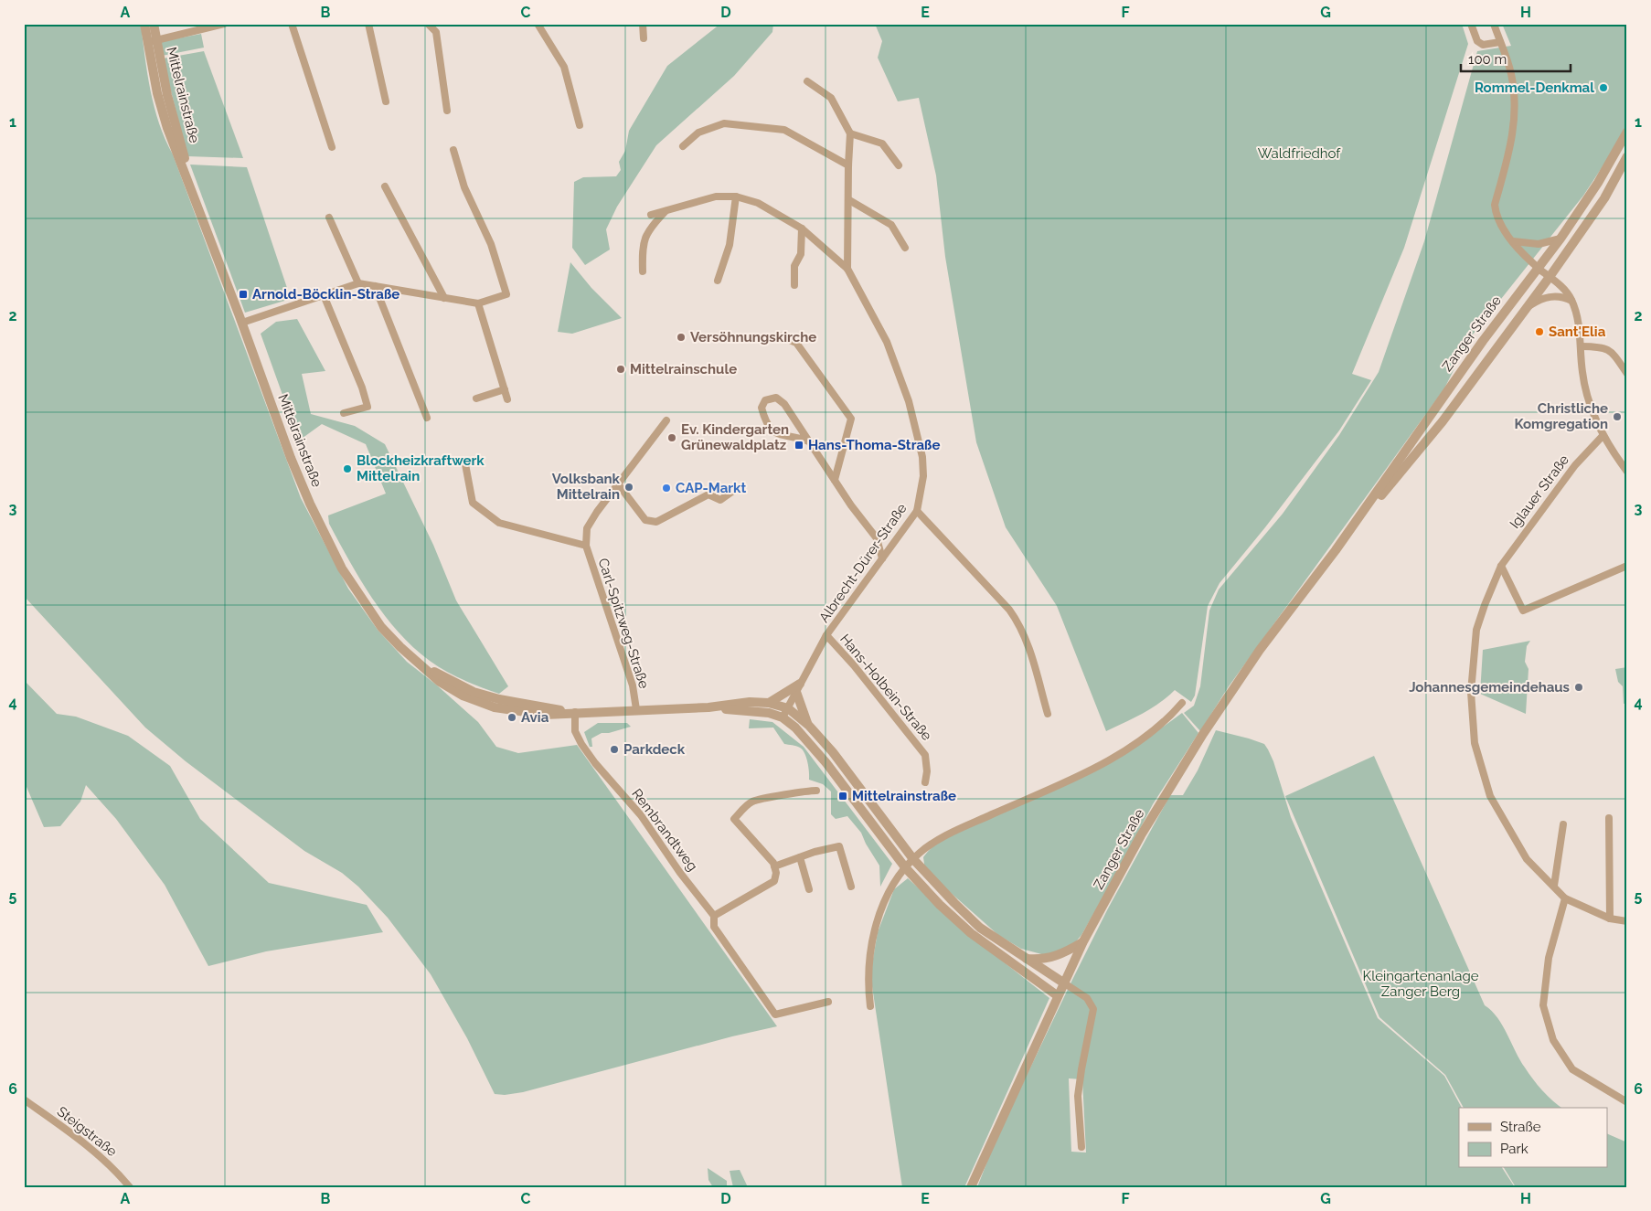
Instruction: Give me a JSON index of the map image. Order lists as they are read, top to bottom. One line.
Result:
{"streets":{"street":["Mittelrainstraße","Zanger Straße","Iglauer Straße","Albrecht-Dürer-Straße","Carl-Spitzweg-Straße","Hans-Holbein-Straße","Rembrandtweg","Steigstraße"]},"crossings":[["Mittelrainstraße","Zanger Straße"],["Mittelrainstraße","Albrecht-Dürer-Straße"],["Mittelrainstraße","Carl-Spitzweg-Straße"],["Mittelrainstraße","Rembrandtweg"],["Albrecht-Dürer-Straße","Hans-Holbein-Straße"]],"parks":["Waldfriedhof","Kleingartenanlage Zanger Berg"],"places":{"other":["Rommel-Denkmal","Sant'Elia","Versöhnungskirche","Mittelrainschule","Christliche Komgregation","Ev. Kindergarten Grünewaldplatz","Blockheizkraftwerk Mittelrain","Volksbank Mittelrain","CAP-Markt","Johannesgemeindehaus","Avia","Parkdeck"],"transit":["Arnold-Böcklin-Straße","Hans-Thoma-Straße","Mittelrainstraße"]},"legend":["Straße","Park"],"scale_bar":"100 m","grid":{"columns":["A","B","C","D","E","F","G","H"],"rows":["1","2","3","4","5","6"]}}
